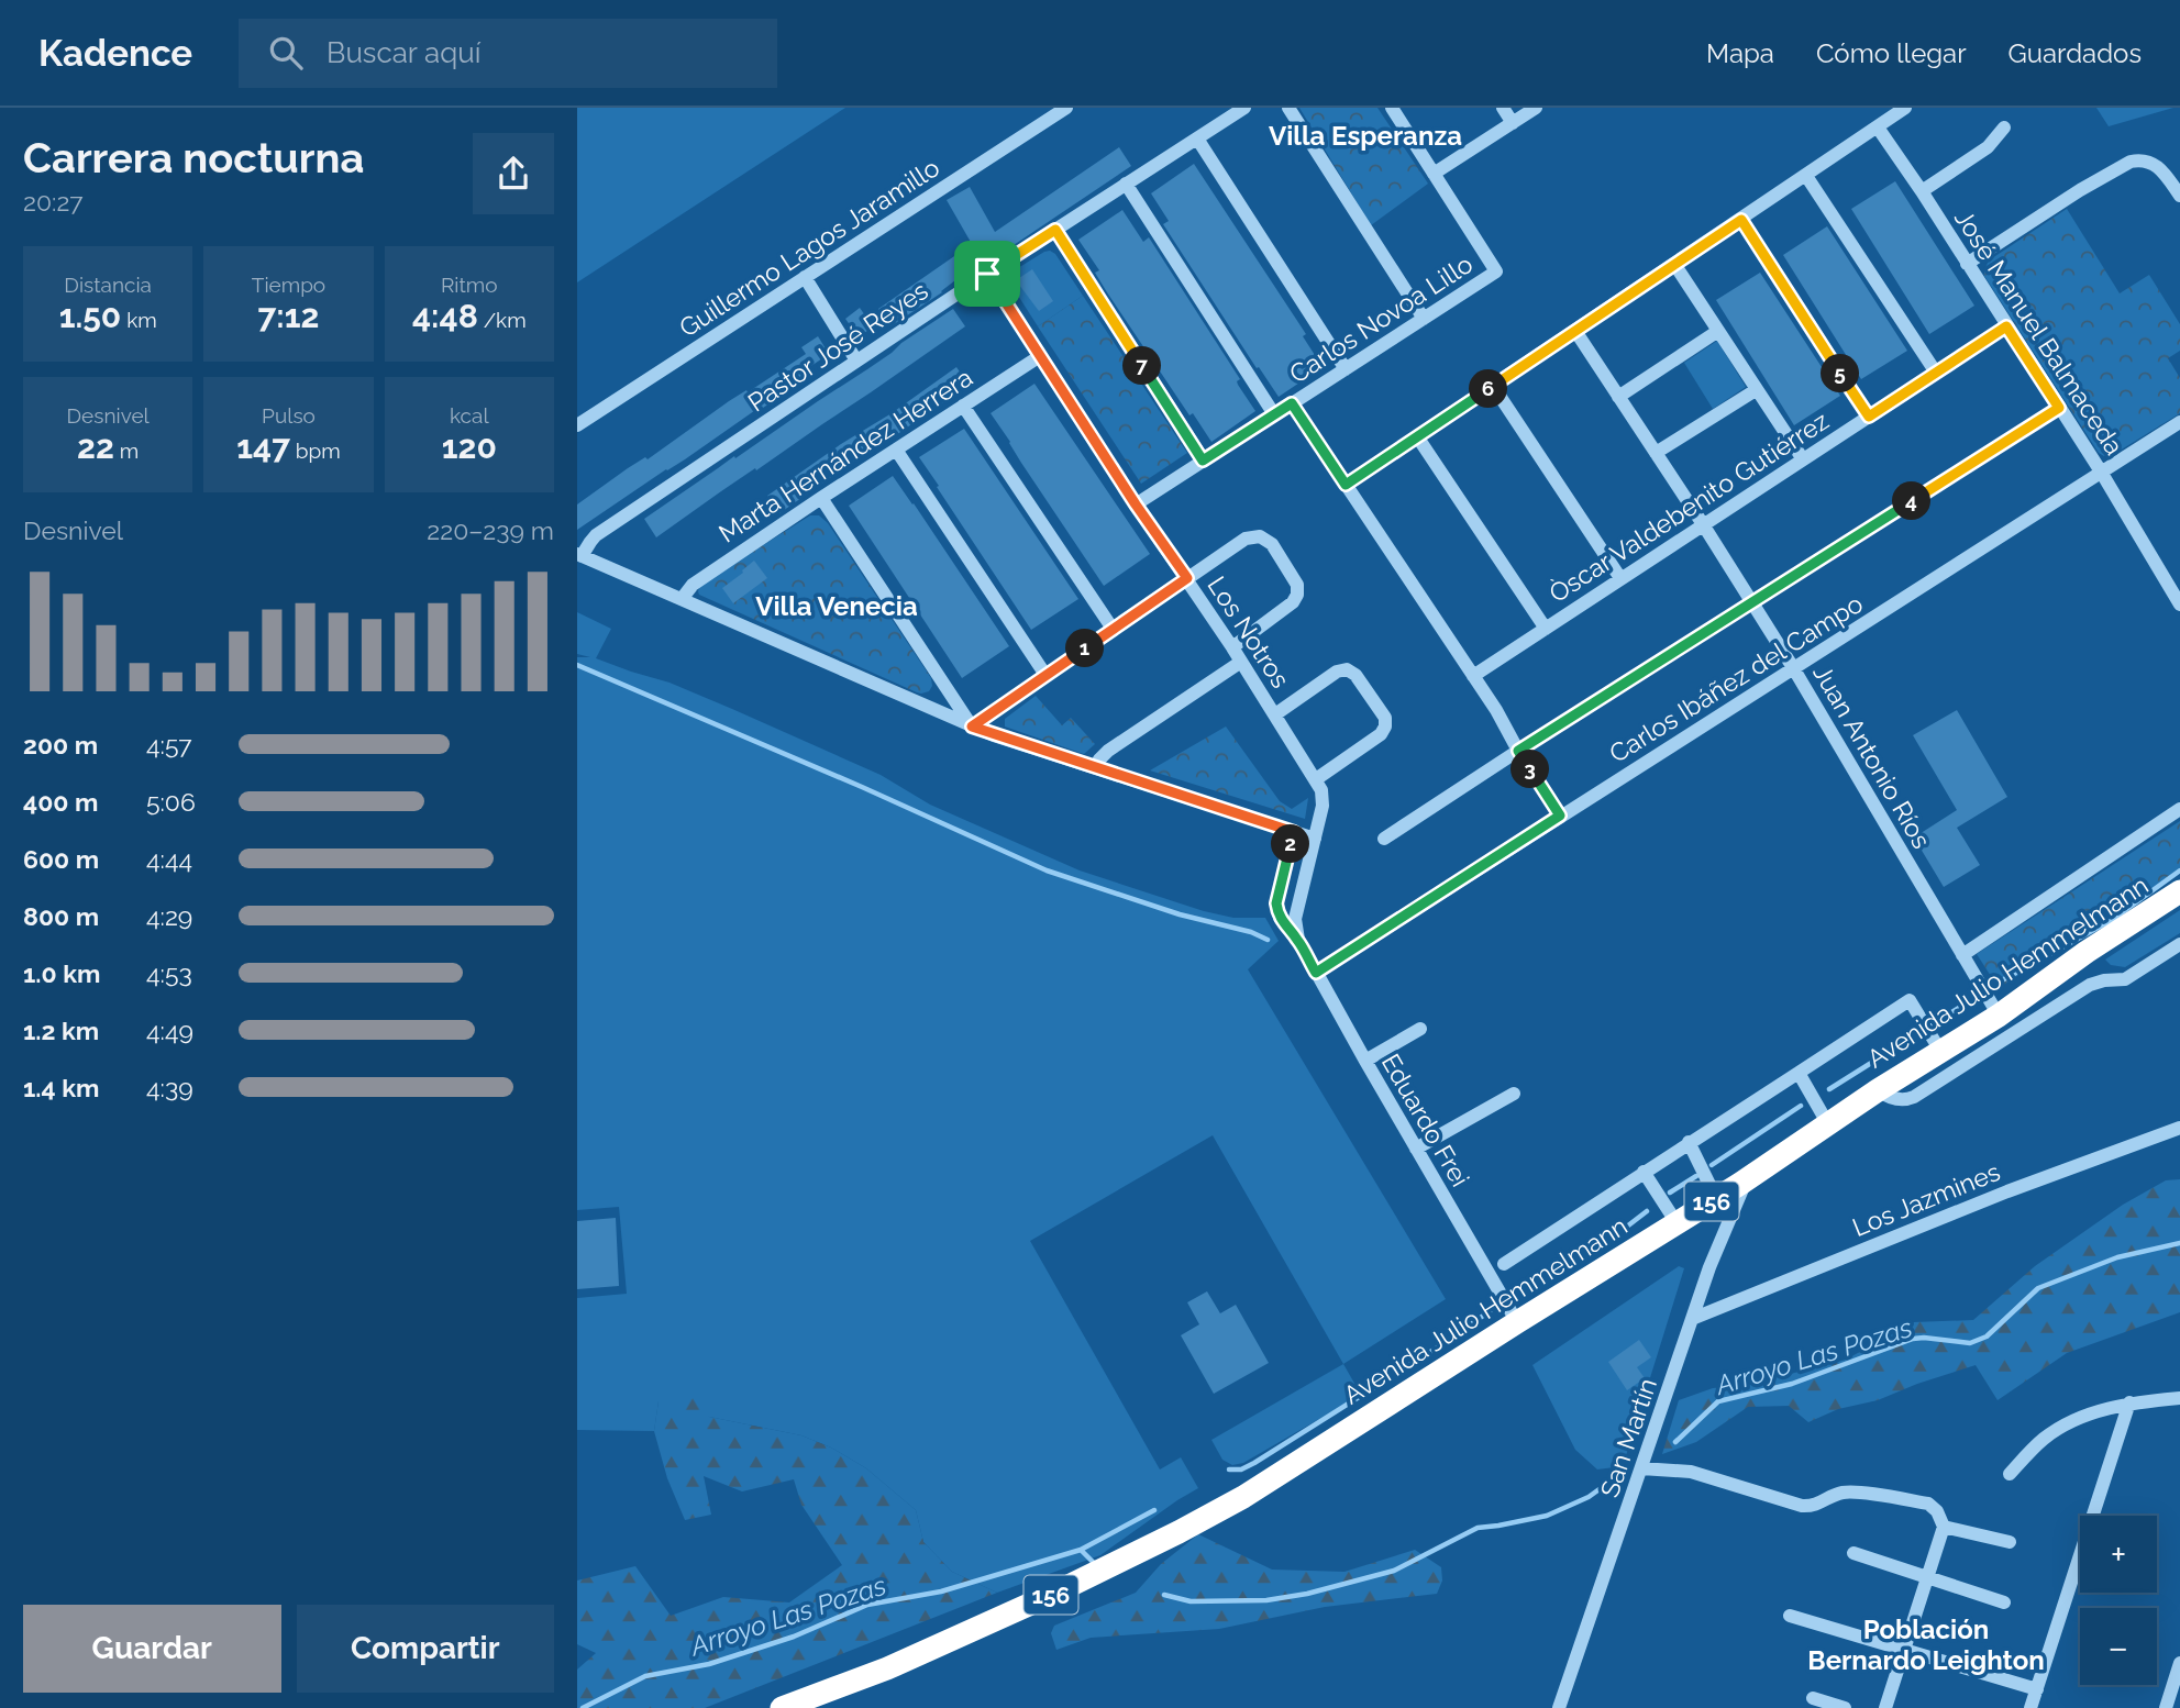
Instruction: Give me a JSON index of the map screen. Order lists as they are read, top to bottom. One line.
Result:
{"streets":{"highway":["Avenida Julio Hemmelmann","156"],"street":["Guillermo Lagos Jaramillo","Carlos Novoa Lillo","José Manuel Balmaceda","Pastor José Reyes","Marta Hernández Herrera","Òscar Valdebenito Gutiérrez","Los Notros","Carlos Ibáñez del Campo","Juan Antonio Ríos","Eduardo Frei","Los Jazmines","San Martín"]},"crossings":[["Carlos Novoa Lillo","Los Notros"],["José Manuel Balmaceda","Òscar Valdebenito Gutiérrez"],["José Manuel Balmaceda","Carlos Ibáñez del Campo"],["Pastor José Reyes","Los Notros"],["Marta Hernández Herrera","Los Notros"],["Òscar Valdebenito Gutiérrez","Juan Antonio Ríos"],["Los Notros","Eduardo Frei"],["Carlos Ibáñez del Campo","Juan Antonio Ríos"],["Carlos Ibáñez del Campo","Eduardo Frei"],["Juan Antonio Ríos","Avenida Julio Hemmelmann"],["Avenida Julio Hemmelmann","Eduardo Frei"],["Avenida Julio Hemmelmann","San Martín"],["Los Jazmines","San Martín"]],"districts":["Villa Esperanza","Villa Venecia","Población Bernardo Leighton"],"water":["Arroyo Las Pozas"],"page":{"header":"Kadence","search":"Buscar aquí","nav":["Mapa","Cómo llegar","Guardados"],"heading":["Carrera nocturna","20:27"],"stats":[["Distancia","1.50 km"],["Tiempo","7:12"],["Ritmo","4:48 /km"],["Desnivel","22 m"],["Pulso","147 bpm"],["kcal","120"]],"pins":["7","5","6","4","1","3","2"],"chart":["Desnivel","220–239 m"],"list":[{"name":"200 m","note":"4:57"},{"name":"400 m","note":"5:06"},{"name":"600 m","note":"4:44"},{"name":"800 m","note":"4:29"},{"name":"1.0 km","note":"4:53"},{"name":"1.2 km","note":"4:49"},{"name":"1.4 km","note":"4:39"}],"map_buttons":["+","−"],"buttons":["Guardar","Compartir"]}}
